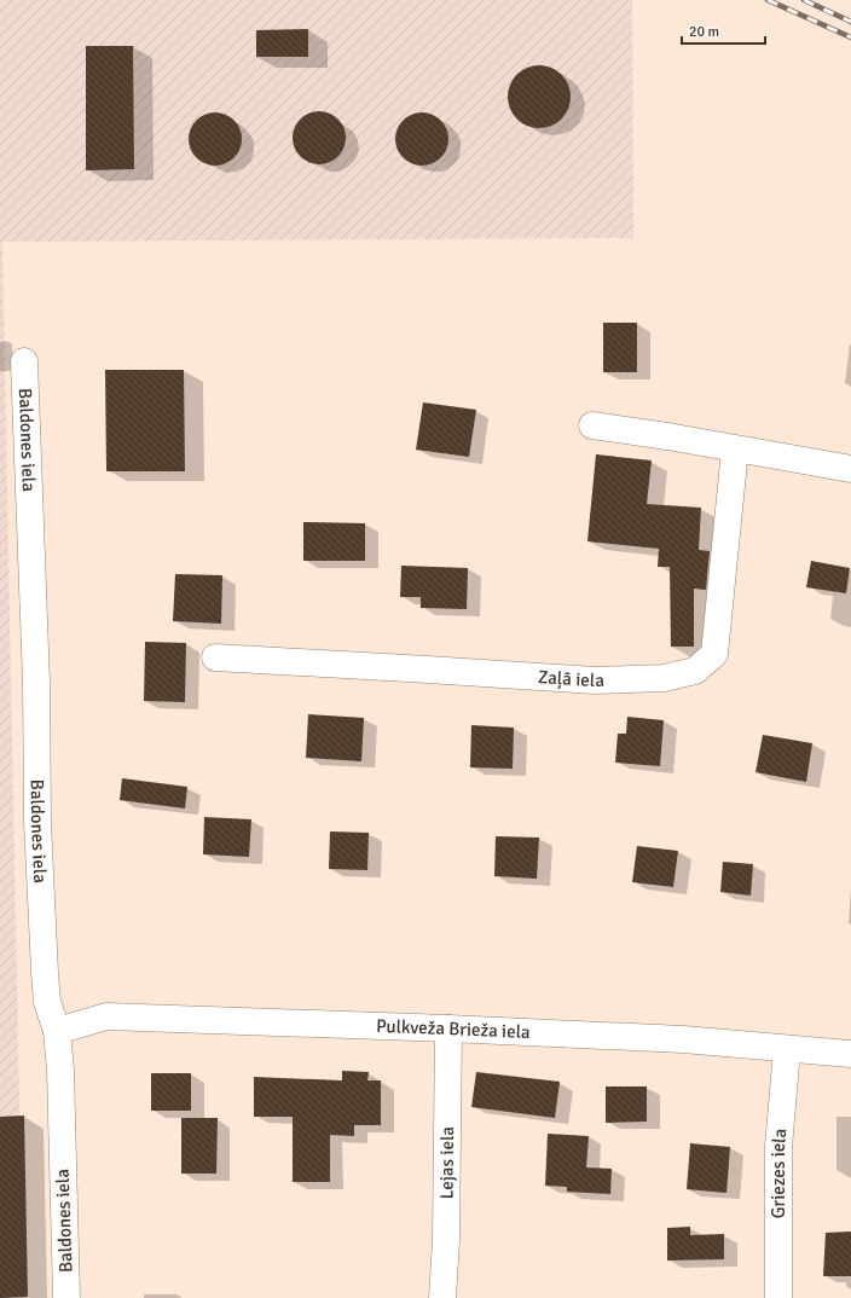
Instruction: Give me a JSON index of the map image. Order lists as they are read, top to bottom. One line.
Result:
{"streets":{"street":["Baldones iela","Zaļā iela","Pulkveža Brieža iela","Lejas iela","Griezes iela"]},"crossings":[["Baldones iela","Pulkveža Brieža iela"],["Pulkveža Brieža iela","Lejas iela"],["Pulkveža Brieža iela","Griezes iela"]],"scale_bar":"20 m"}
